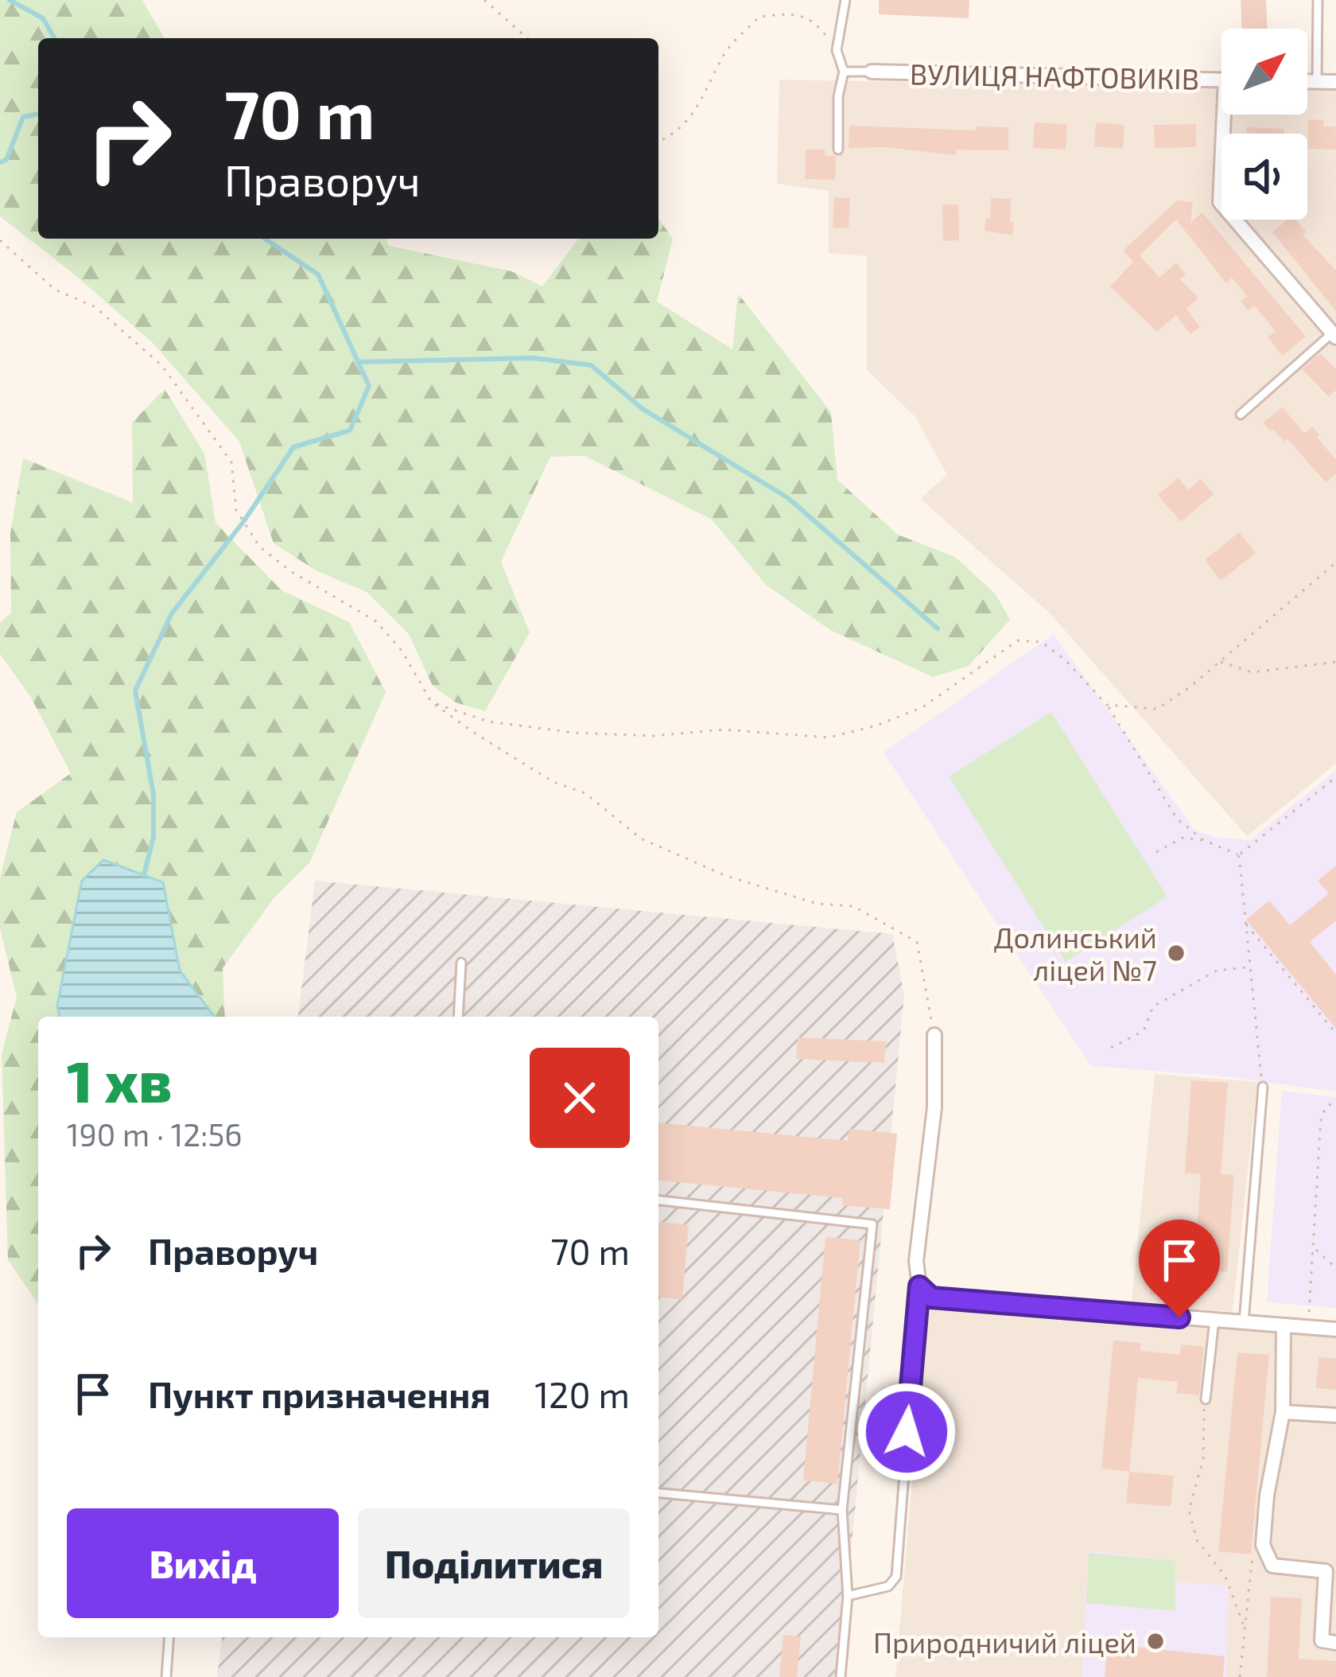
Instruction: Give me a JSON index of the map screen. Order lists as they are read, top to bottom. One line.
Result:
{"streets":{"street":["ВУЛИЦЯ НАФТОВИКІВ"]},"places":["Долинський ліцей №7","Природничий ліцей"],"north":"top right","page":{"turn":["70 m","Праворуч"],"heading":["1 хв","190 m · 12:56"],"list":[{"name":"Праворуч","value":"70 m"},{"name":"Пункт призначення","value":"120 m"}],"buttons":["Вихід","Поділитися"]}}
